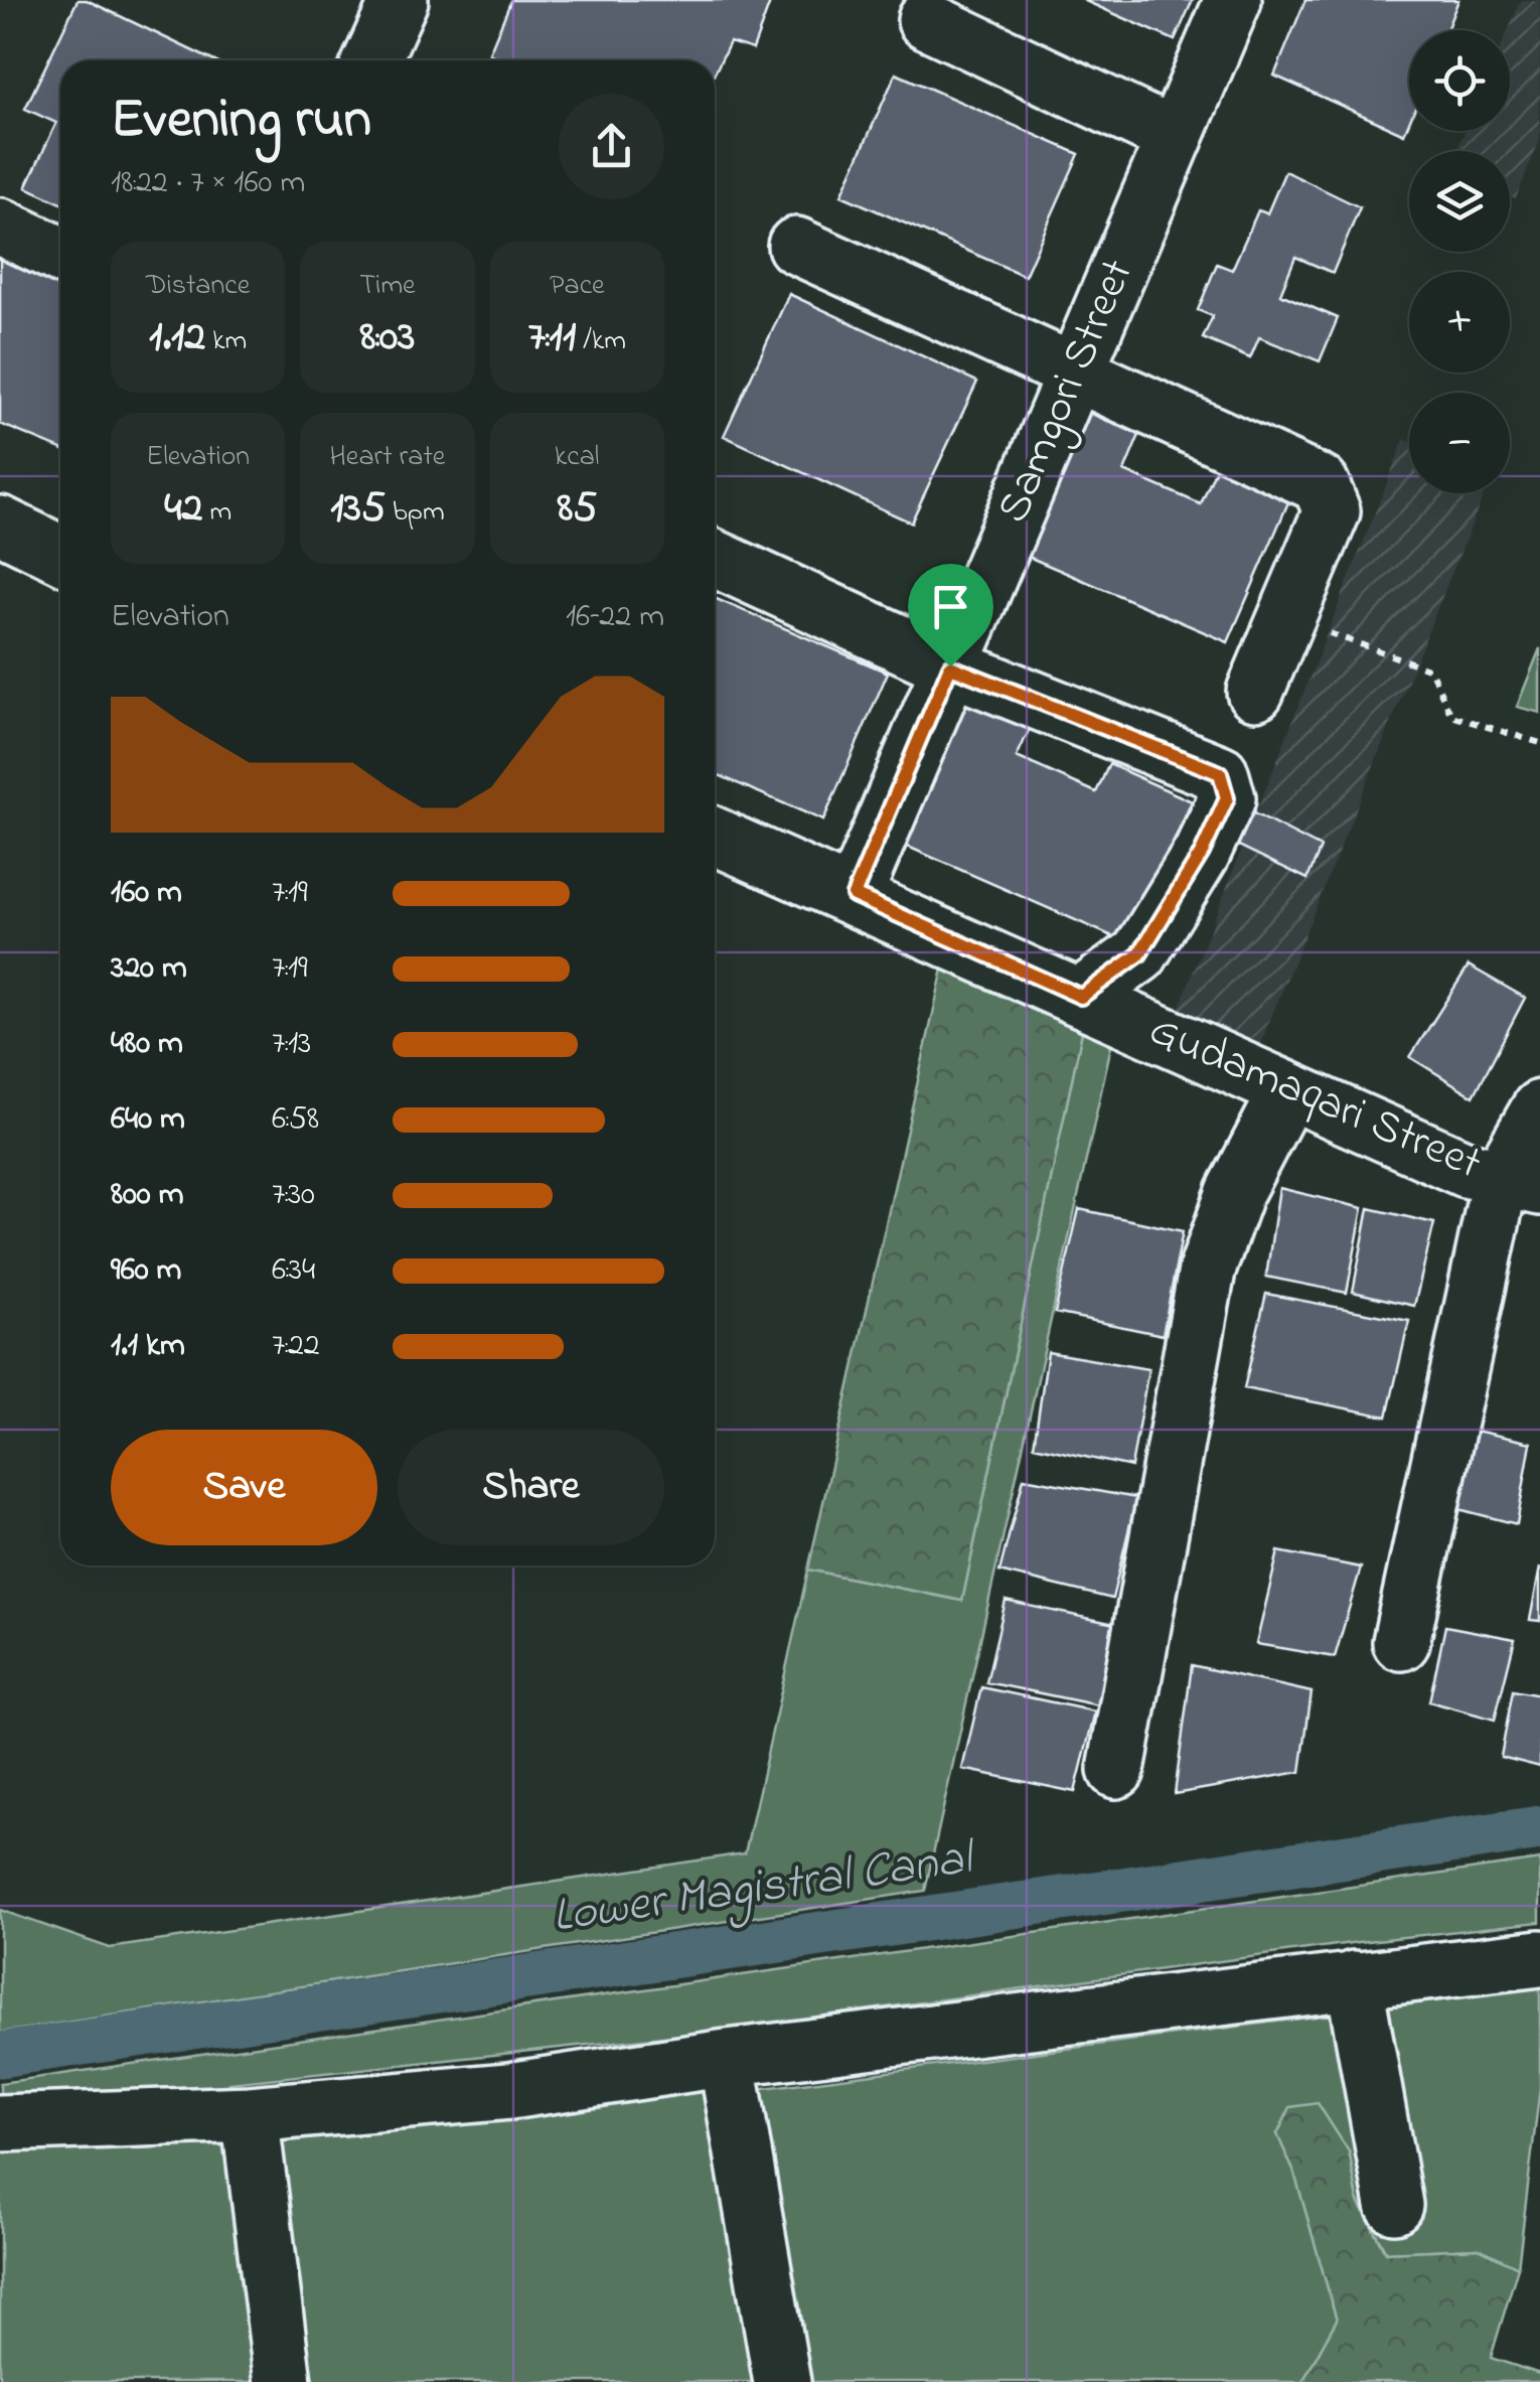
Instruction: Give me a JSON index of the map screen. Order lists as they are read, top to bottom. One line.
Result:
{"streets":{"street":["Samgori Street","Gudamaqari Street"]},"crossings":[["Samgori Street","Gudamaqari Street"]],"water":["Lower Magistral Canal"],"page":{"map_buttons":["+","−"],"heading":["Evening run","18:22 · 7 × 160 m"],"stats":[["Distance","1.12 km"],["Time","8:03"],["Pace","7:11 /km"],["Elevation","42 m"],["Heart rate","135 bpm"],["kcal","85"]],"chart":["Elevation","16–22 m"],"list":[{"name":"160 m","note":"7:19"},{"name":"320 m","note":"7:19"},{"name":"480 m","note":"7:13"},{"name":"640 m","note":"6:58"},{"name":"800 m","note":"7:30"},{"name":"960 m","note":"6:34"},{"name":"1.1 km","note":"7:22"}],"buttons":["Save","Share"]}}
